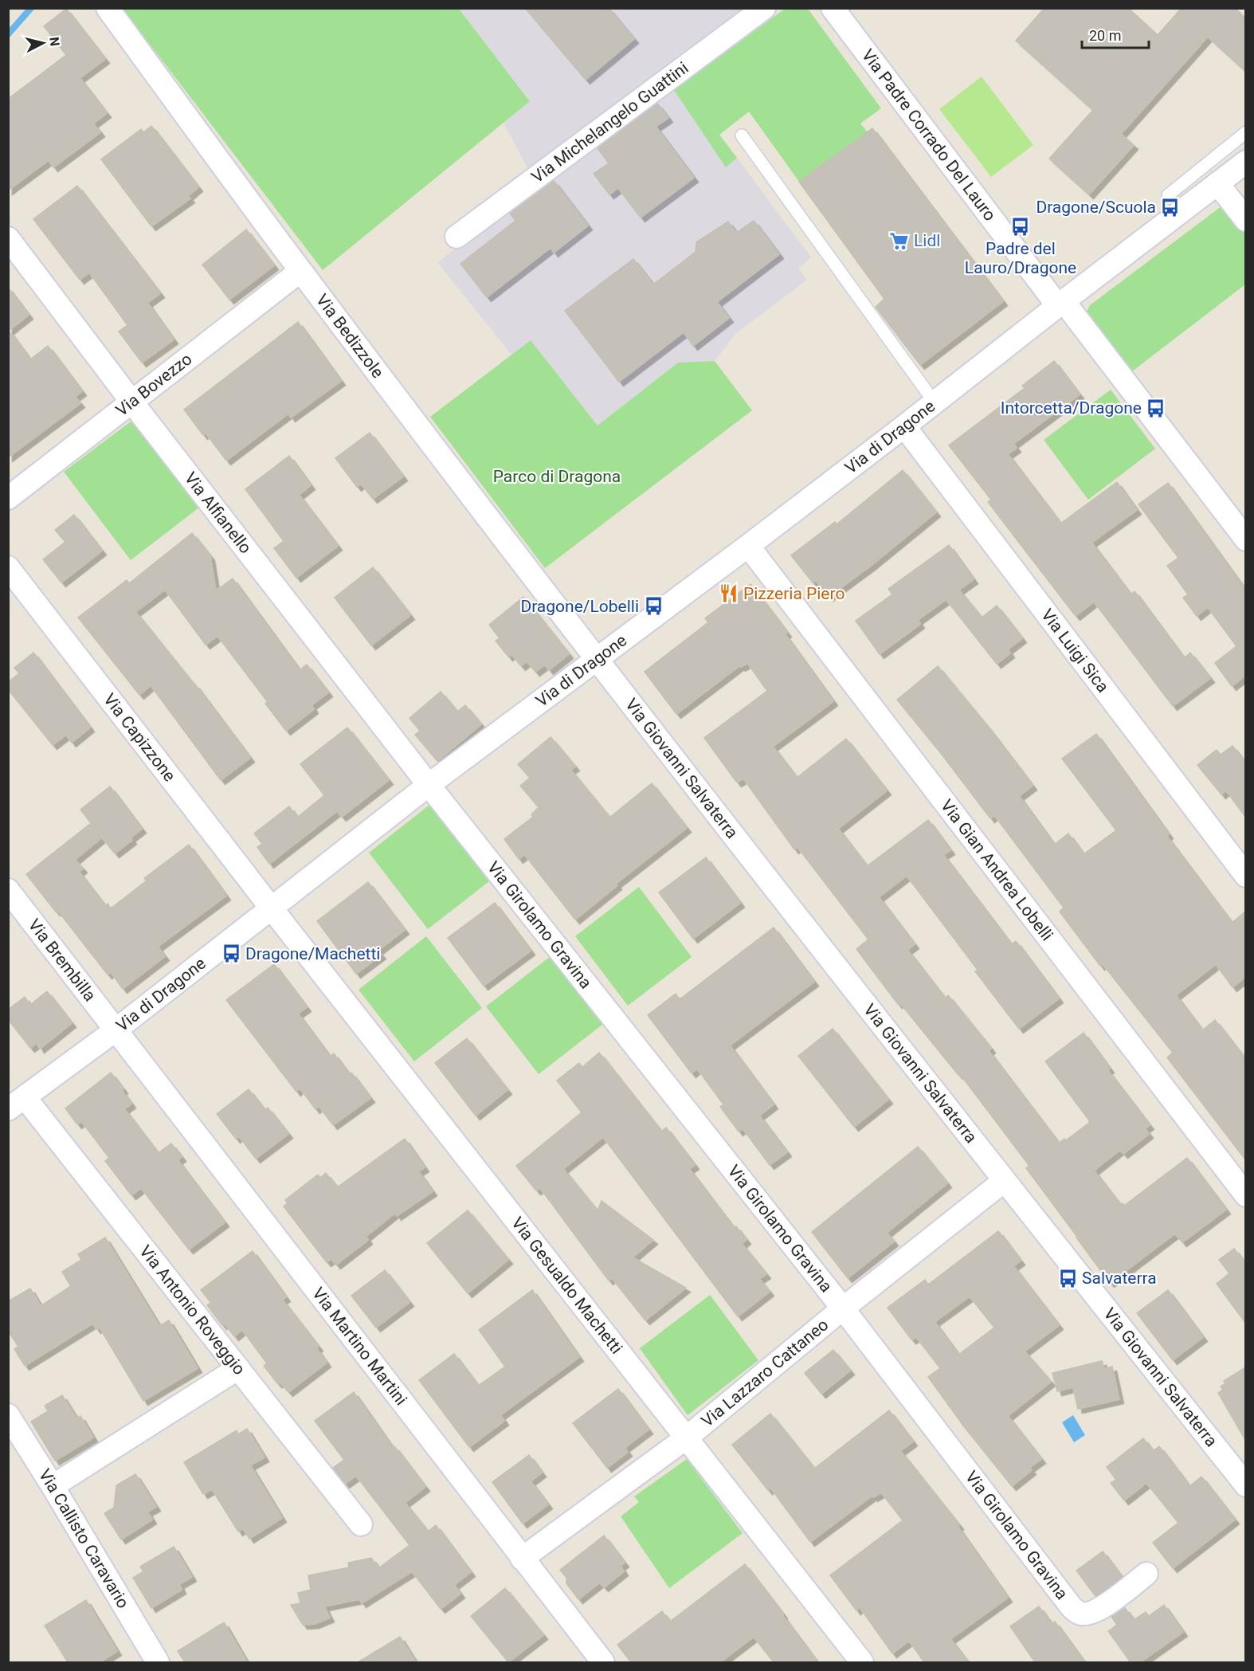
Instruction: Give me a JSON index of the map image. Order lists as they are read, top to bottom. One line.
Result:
{"streets":{"street":["Via Michelangelo Guattini","Via Padre Corrado Del Lauro","Via Bedizzole","Via Bovezzo","Via di Dragone","Via Alfianello","Via Luigi Sica","Via Capizzone","Via Giovanni Salvaterra","Via Gian Andrea Lobelli","Via Girolamo Gravina","Via Brembilla","Via Gesualdo Machetti","Via Antonio Roveggio","Via Martino Martini","Via Lazzaro Cattaneo","Via Callisto Caravario"]},"crossings":[["Via Padre Corrado Del Lauro","Via di Dragone"],["Via Bedizzole","Via Bovezzo"],["Via Bedizzole","Via di Dragone"],["Via Bedizzole","Via Giovanni Salvaterra"],["Via Bovezzo","Via Alfianello"],["Via di Dragone","Via Alfianello"],["Via di Dragone","Via Luigi Sica"],["Via di Dragone","Via Capizzone"],["Via di Dragone","Via Giovanni Salvaterra"],["Via di Dragone","Via Gian Andrea Lobelli"],["Via di Dragone","Via Girolamo Gravina"],["Via di Dragone","Via Brembilla"],["Via di Dragone","Via Gesualdo Machetti"],["Via di Dragone","Via Antonio Roveggio"],["Via di Dragone","Via Martino Martini"],["Via Alfianello","Via Girolamo Gravina"],["Via Capizzone","Via Gesualdo Machetti"],["Via Giovanni Salvaterra","Via Lazzaro Cattaneo"],["Via Girolamo Gravina","Via Lazzaro Cattaneo"],["Via Brembilla","Via Martino Martini"],["Via Gesualdo Machetti","Via Lazzaro Cattaneo"],["Via Martino Martini","Via Lazzaro Cattaneo"]],"parks":["Parco di Dragona"],"places":{"bus stop":["Dragone/Scuola","Padre del Lauro/Dragone","Intorcetta/Dragone","Dragone/Lobelli","Dragone/Machetti","Salvaterra"],"supermarket":["Lidl"],"restaurant":["Pizzeria Piero"]},"scale_bar":"20 m","north":"right"}
